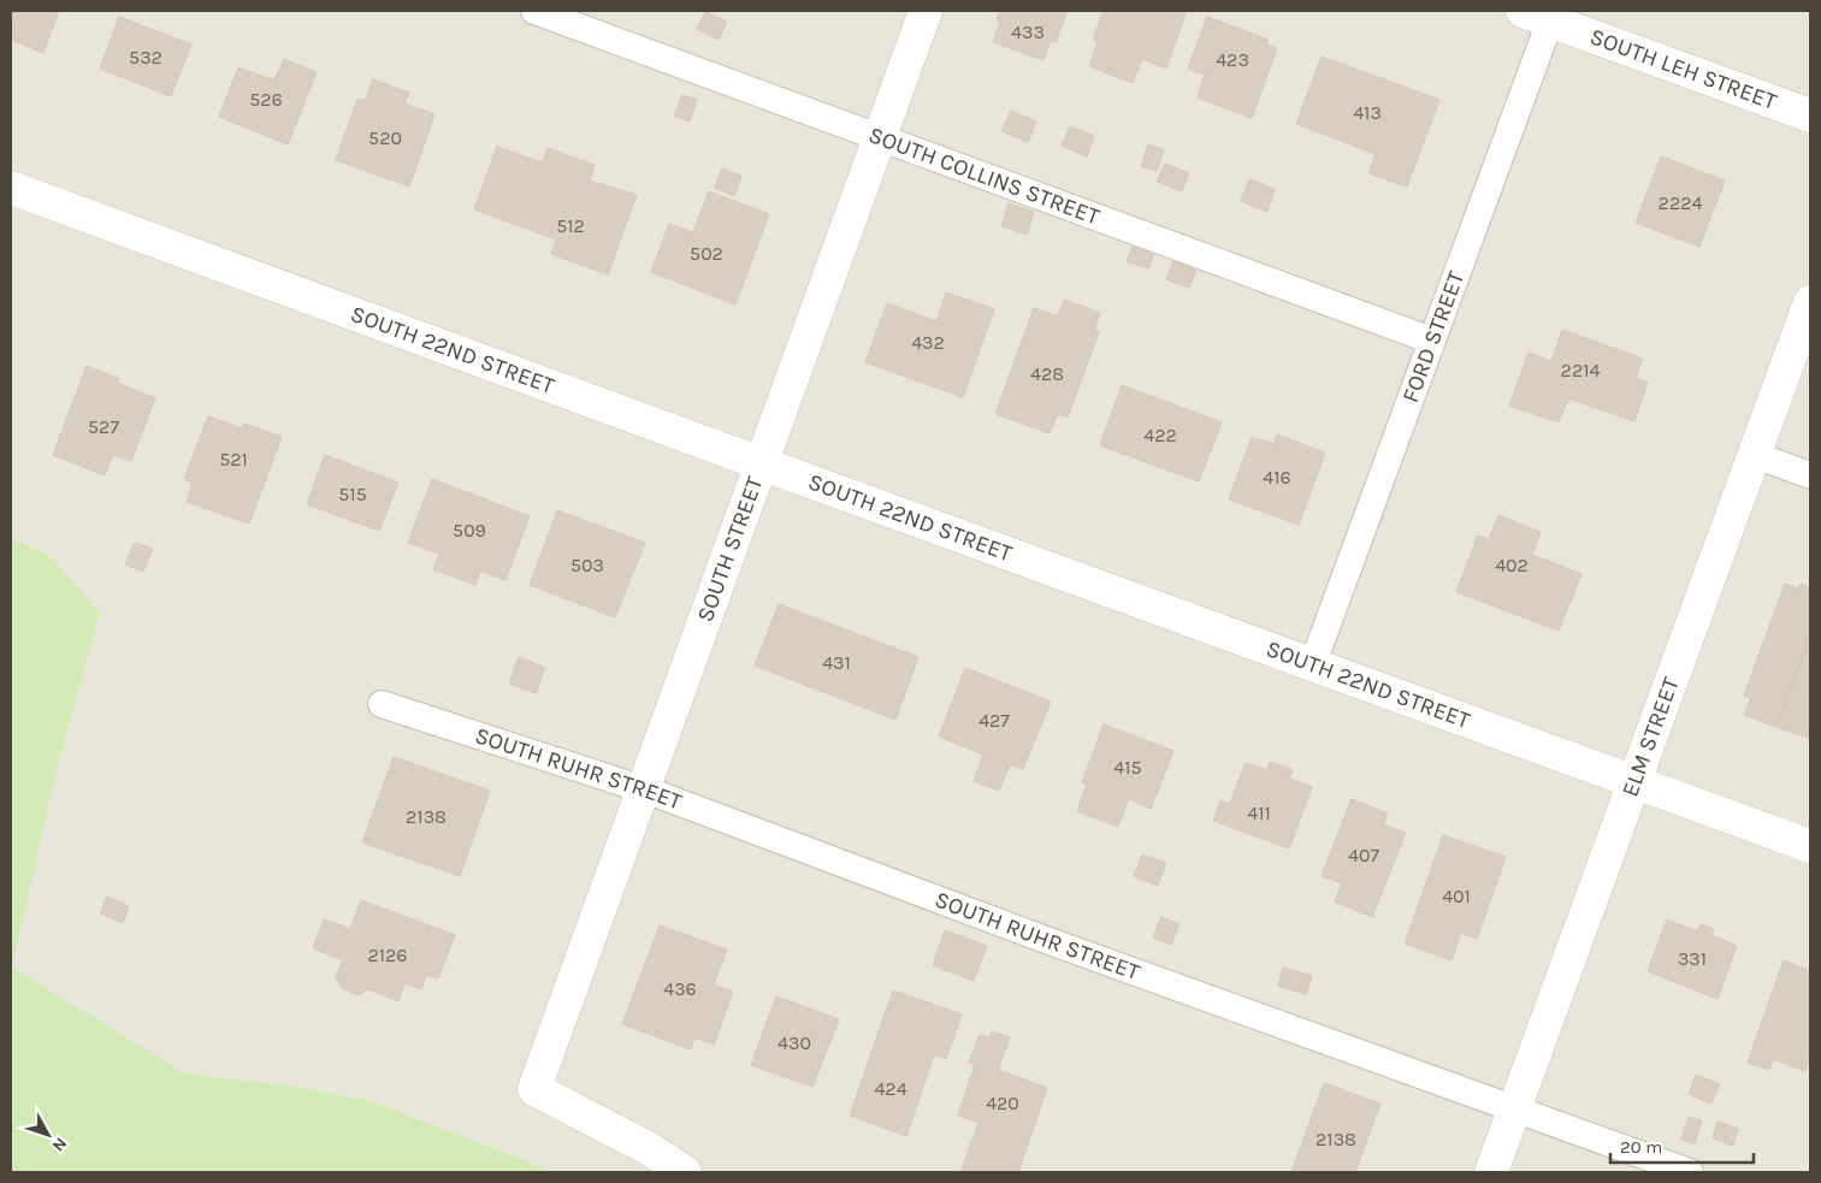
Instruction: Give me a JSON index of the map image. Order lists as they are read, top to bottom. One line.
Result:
{"streets":{"street":["SOUTH LEH STREET","SOUTH 22ND STREET","SOUTH STREET","ELM STREET"],"lane":["SOUTH COLLINS STREET","FORD STREET","SOUTH RUHR STREET"]},"crossings":[["SOUTH LEH STREET","FORD STREET"],["SOUTH COLLINS STREET","FORD STREET"],["SOUTH COLLINS STREET","SOUTH STREET"],["FORD STREET","SOUTH 22ND STREET"],["SOUTH 22ND STREET","SOUTH STREET"],["SOUTH 22ND STREET","ELM STREET"],["SOUTH STREET","SOUTH RUHR STREET"],["ELM STREET","SOUTH RUHR STREET"]],"house_numbers":["433","532","423","526","413","520","2224","512","502","432","2214","428","527","422","521","416","515","509","503","402","431","427","415","411","2138","407","401","2126","331","436","430","424","420","2138"],"scale_bar":"20 m","north":"bottom right"}
